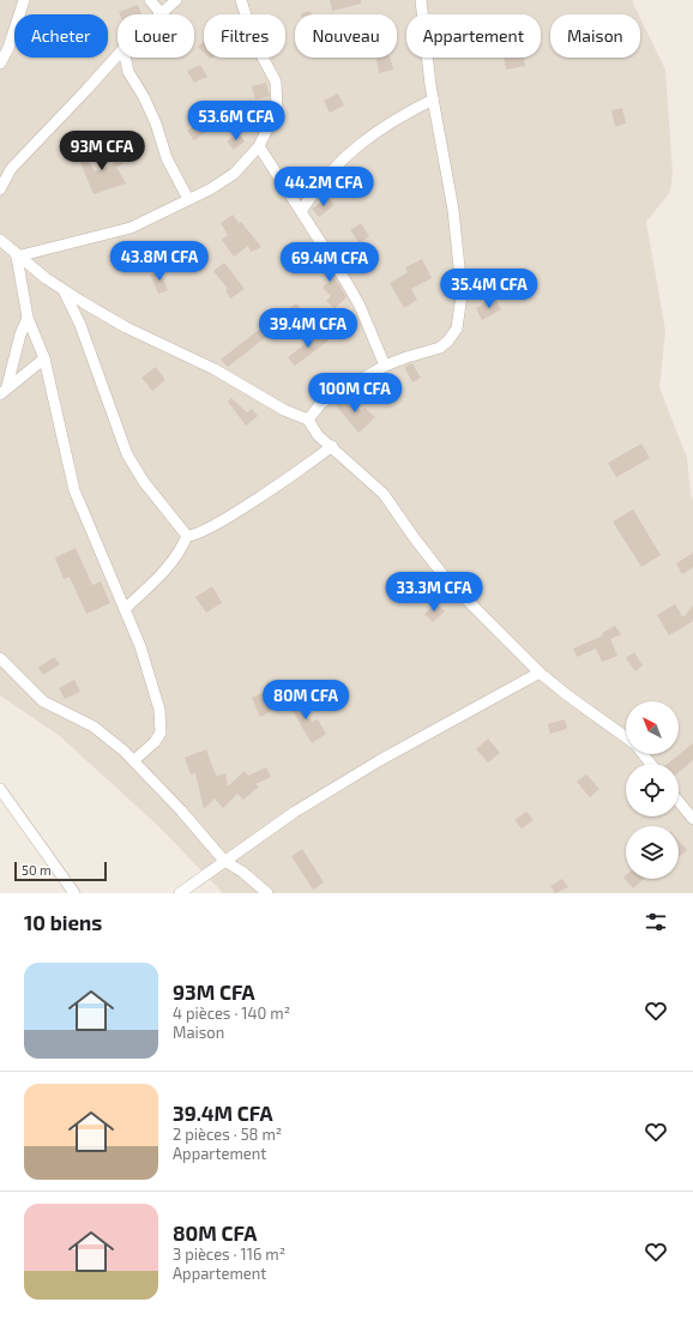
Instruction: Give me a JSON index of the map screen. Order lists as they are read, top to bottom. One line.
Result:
{"scale_bar":"50 m","north":"top left","page":{"chip":["Acheter","Louer","Filtres","Nouveau","Appartement","Maison"],"price":["53.6M CFA","93M CFA","44.2M CFA","43.8M CFA","69.4M CFA","35.4M CFA","39.4M CFA","100M CFA","33.3M CFA","80M CFA"],"scale":"50 m","heading":"10 biens","list":[{"name":"93M CFA","note":"4 pièces · 140 m² · Maison"},{"name":"39.4M CFA","note":"2 pièces · 58 m² · Appartement"},{"name":"80M CFA","note":"3 pièces · 116 m² · Appartement"}]}}
